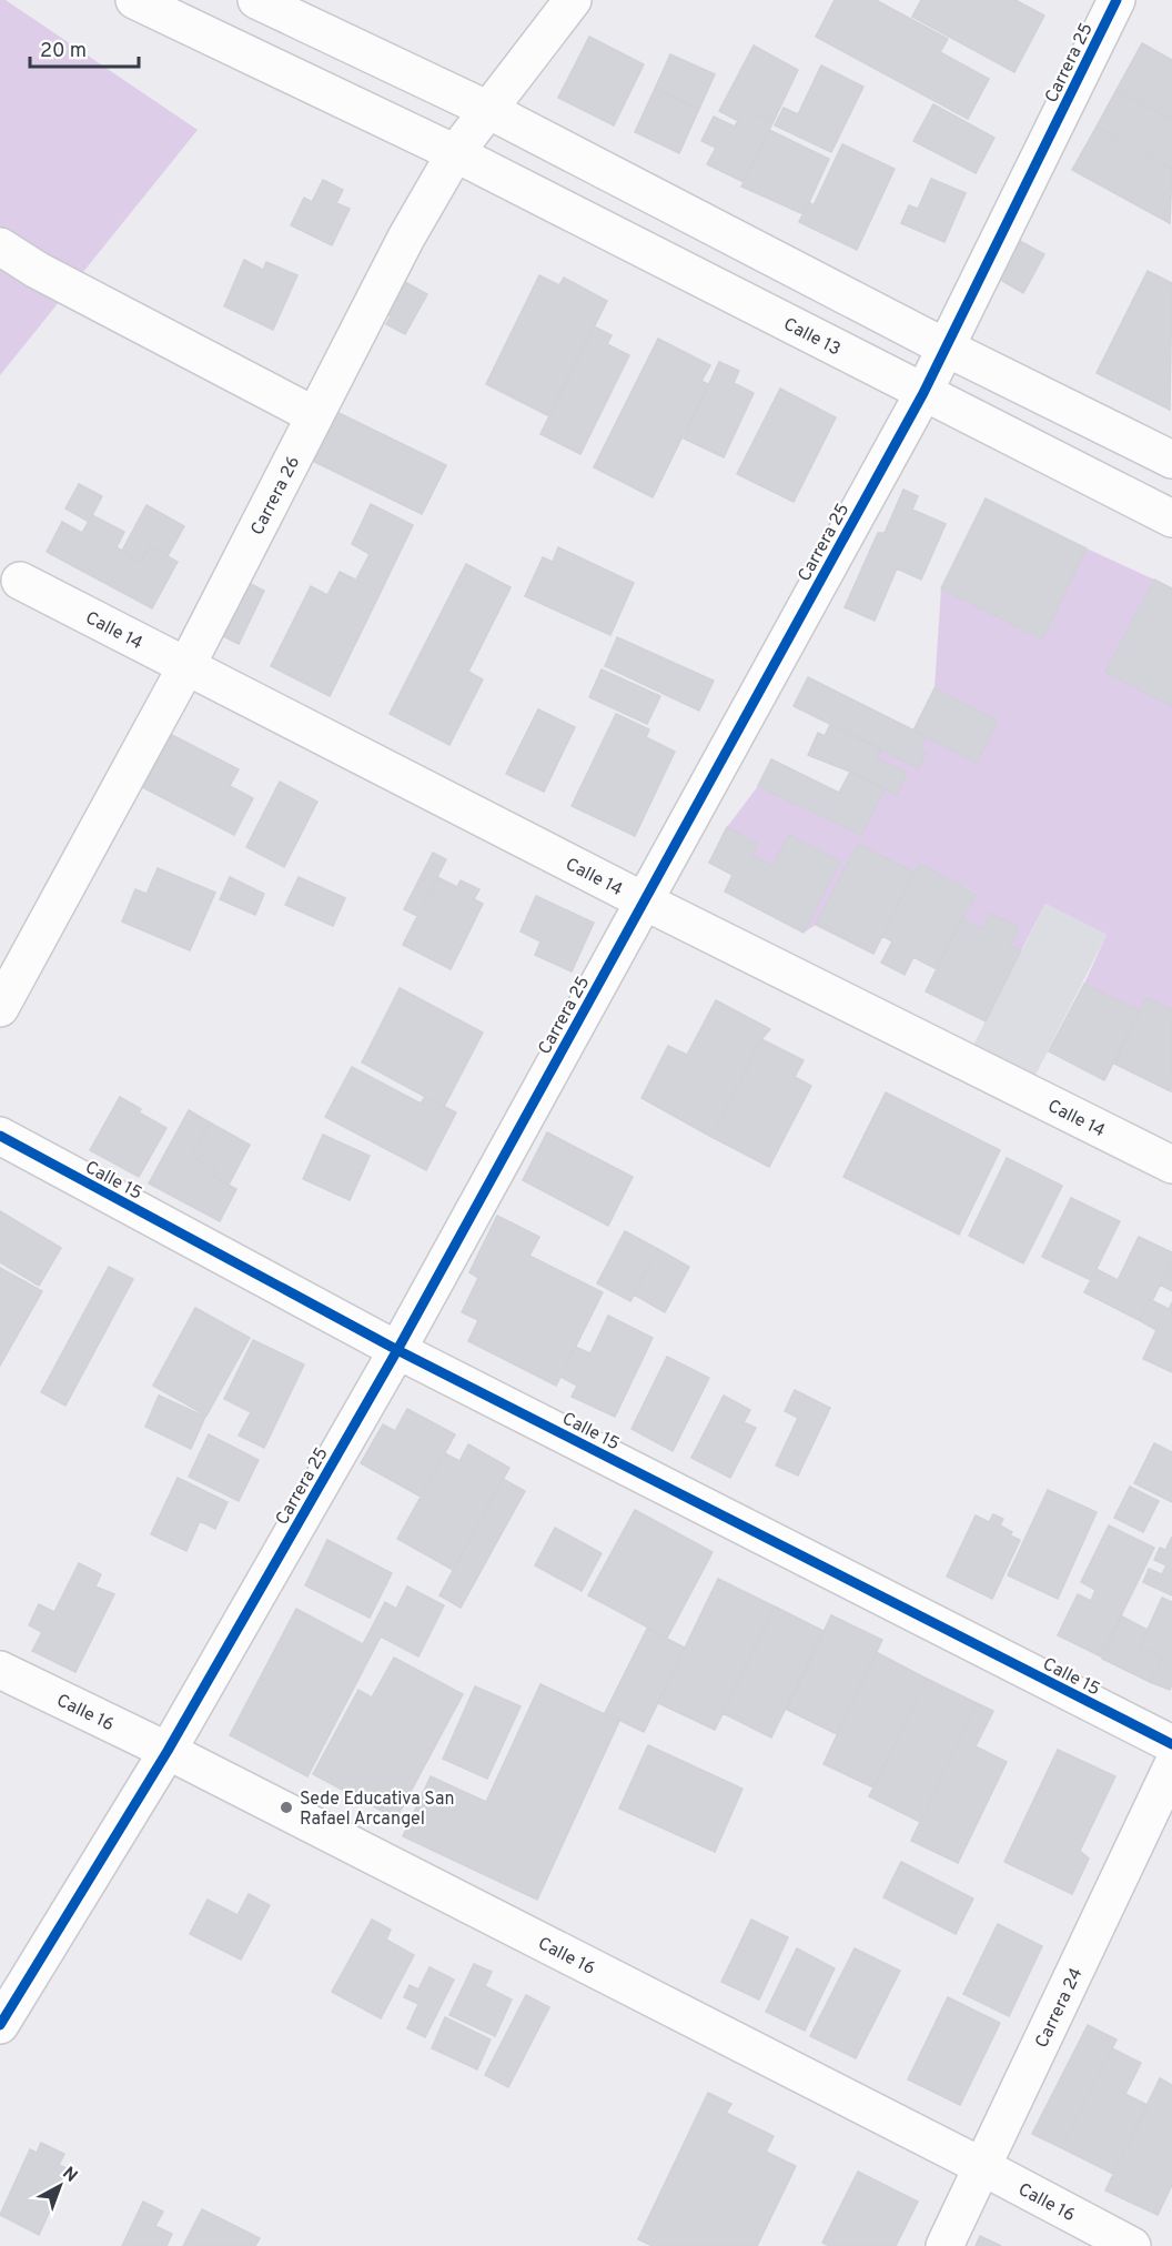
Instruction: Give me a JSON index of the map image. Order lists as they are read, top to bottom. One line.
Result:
{"streets":{"street":["Carrera 25","Calle 13","Carrera 26","Calle 14","Calle 15","Calle 16","Carrera 24"]},"crossings":[["Carrera 25","Calle 13"],["Carrera 25","Calle 14"],["Carrera 25","Calle 15"],["Carrera 25","Calle 16"],["Calle 13","Carrera 26"],["Carrera 26","Calle 14"],["Calle 16","Carrera 24"]],"places":["Sede Educativa San Rafael Arcangel"],"scale_bar":"20 m","north":"top right"}
